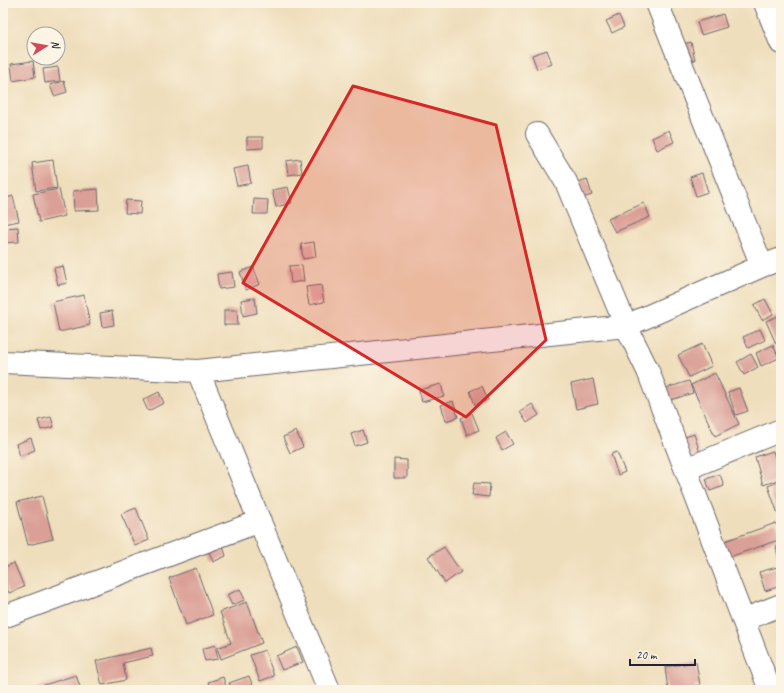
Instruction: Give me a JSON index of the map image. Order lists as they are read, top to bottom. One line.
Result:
{"scale_bar":"20 m","north":"right"}
